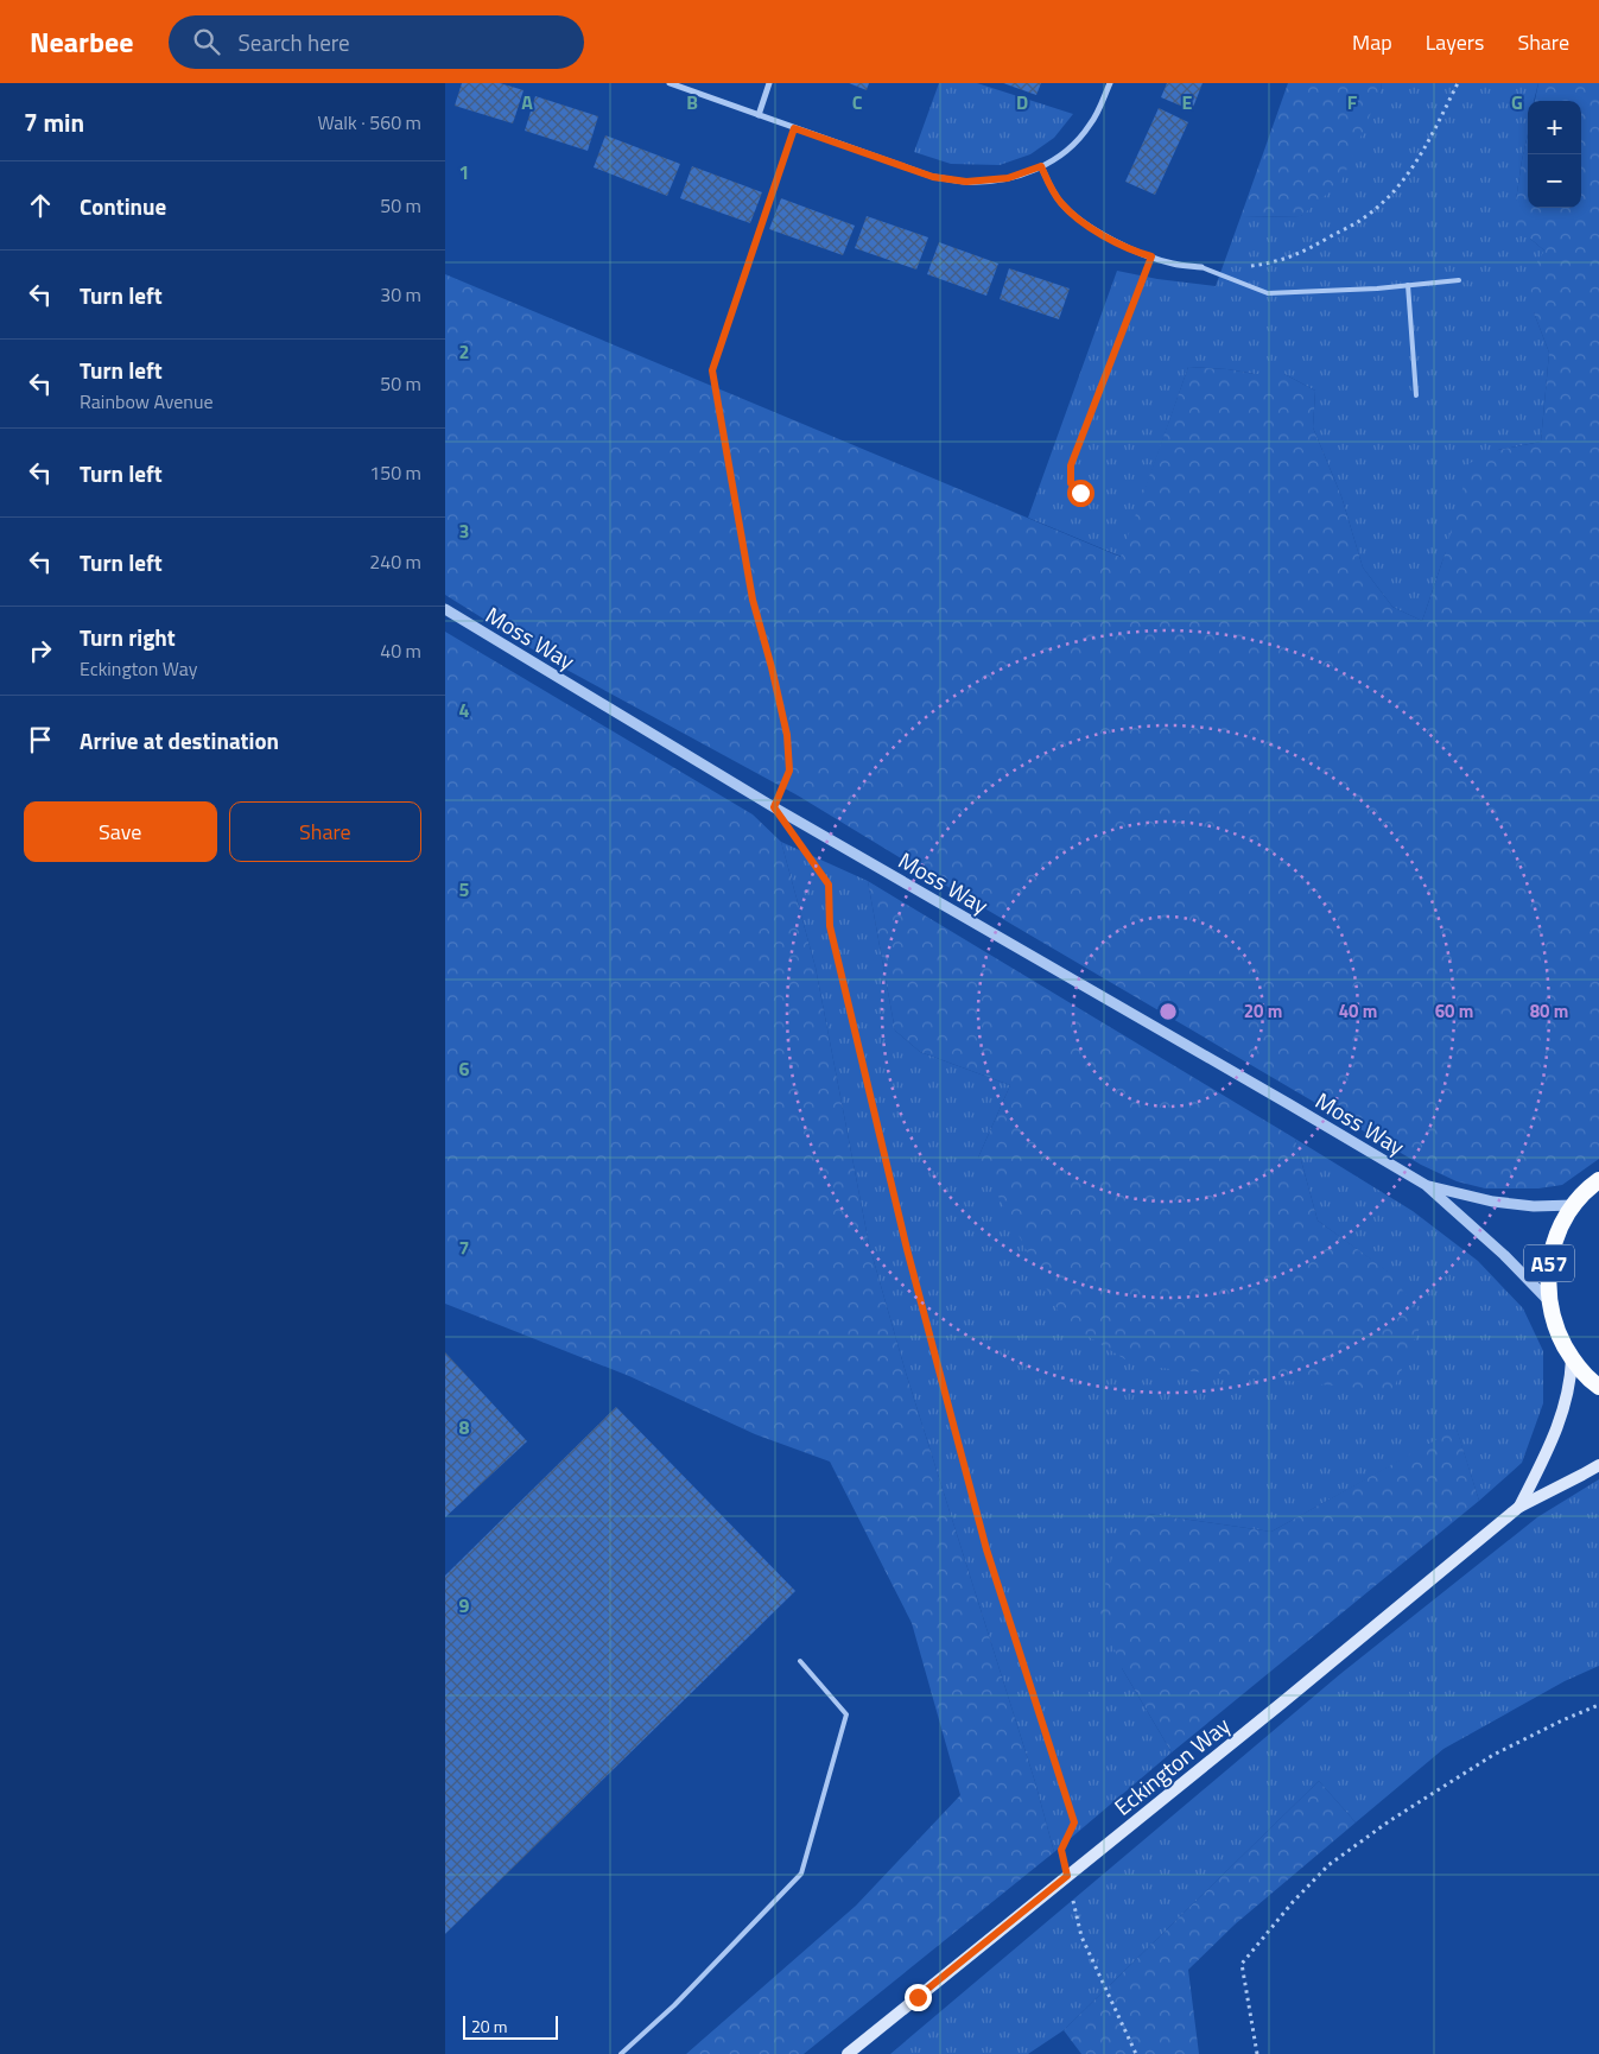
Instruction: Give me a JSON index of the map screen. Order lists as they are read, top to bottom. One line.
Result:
{"streets":{"highway":["A57"],"main road":["Eckington Way"],"street":["Moss Way"]},"crossings":[["Moss Way","A57"],["A57","Eckington Way"]],"scale_bar":"20 m","page":{"header":"Nearbee","search":"Search here","nav":["Map","Layers","Share"],"heading":["7 min","Walk · 560 m"],"map_buttons":["+","−"],"list":[["Continue","50 m"],["Turn left","30 m"],["Turn left","Rainbow Avenue","50 m"],["Turn left","150 m"],["Turn left","240 m"],["Turn right","Eckington Way","40 m"],"Arrive at destination"],"buttons":["Save","Share"],"scale":"20 m"},"grid":{"columns":["A","B","C","D","E","F","G"],"rows":["1","2","3","4","5","6","7","8","9"]},"rings":["20 m","40 m","60 m","80 m"]}
